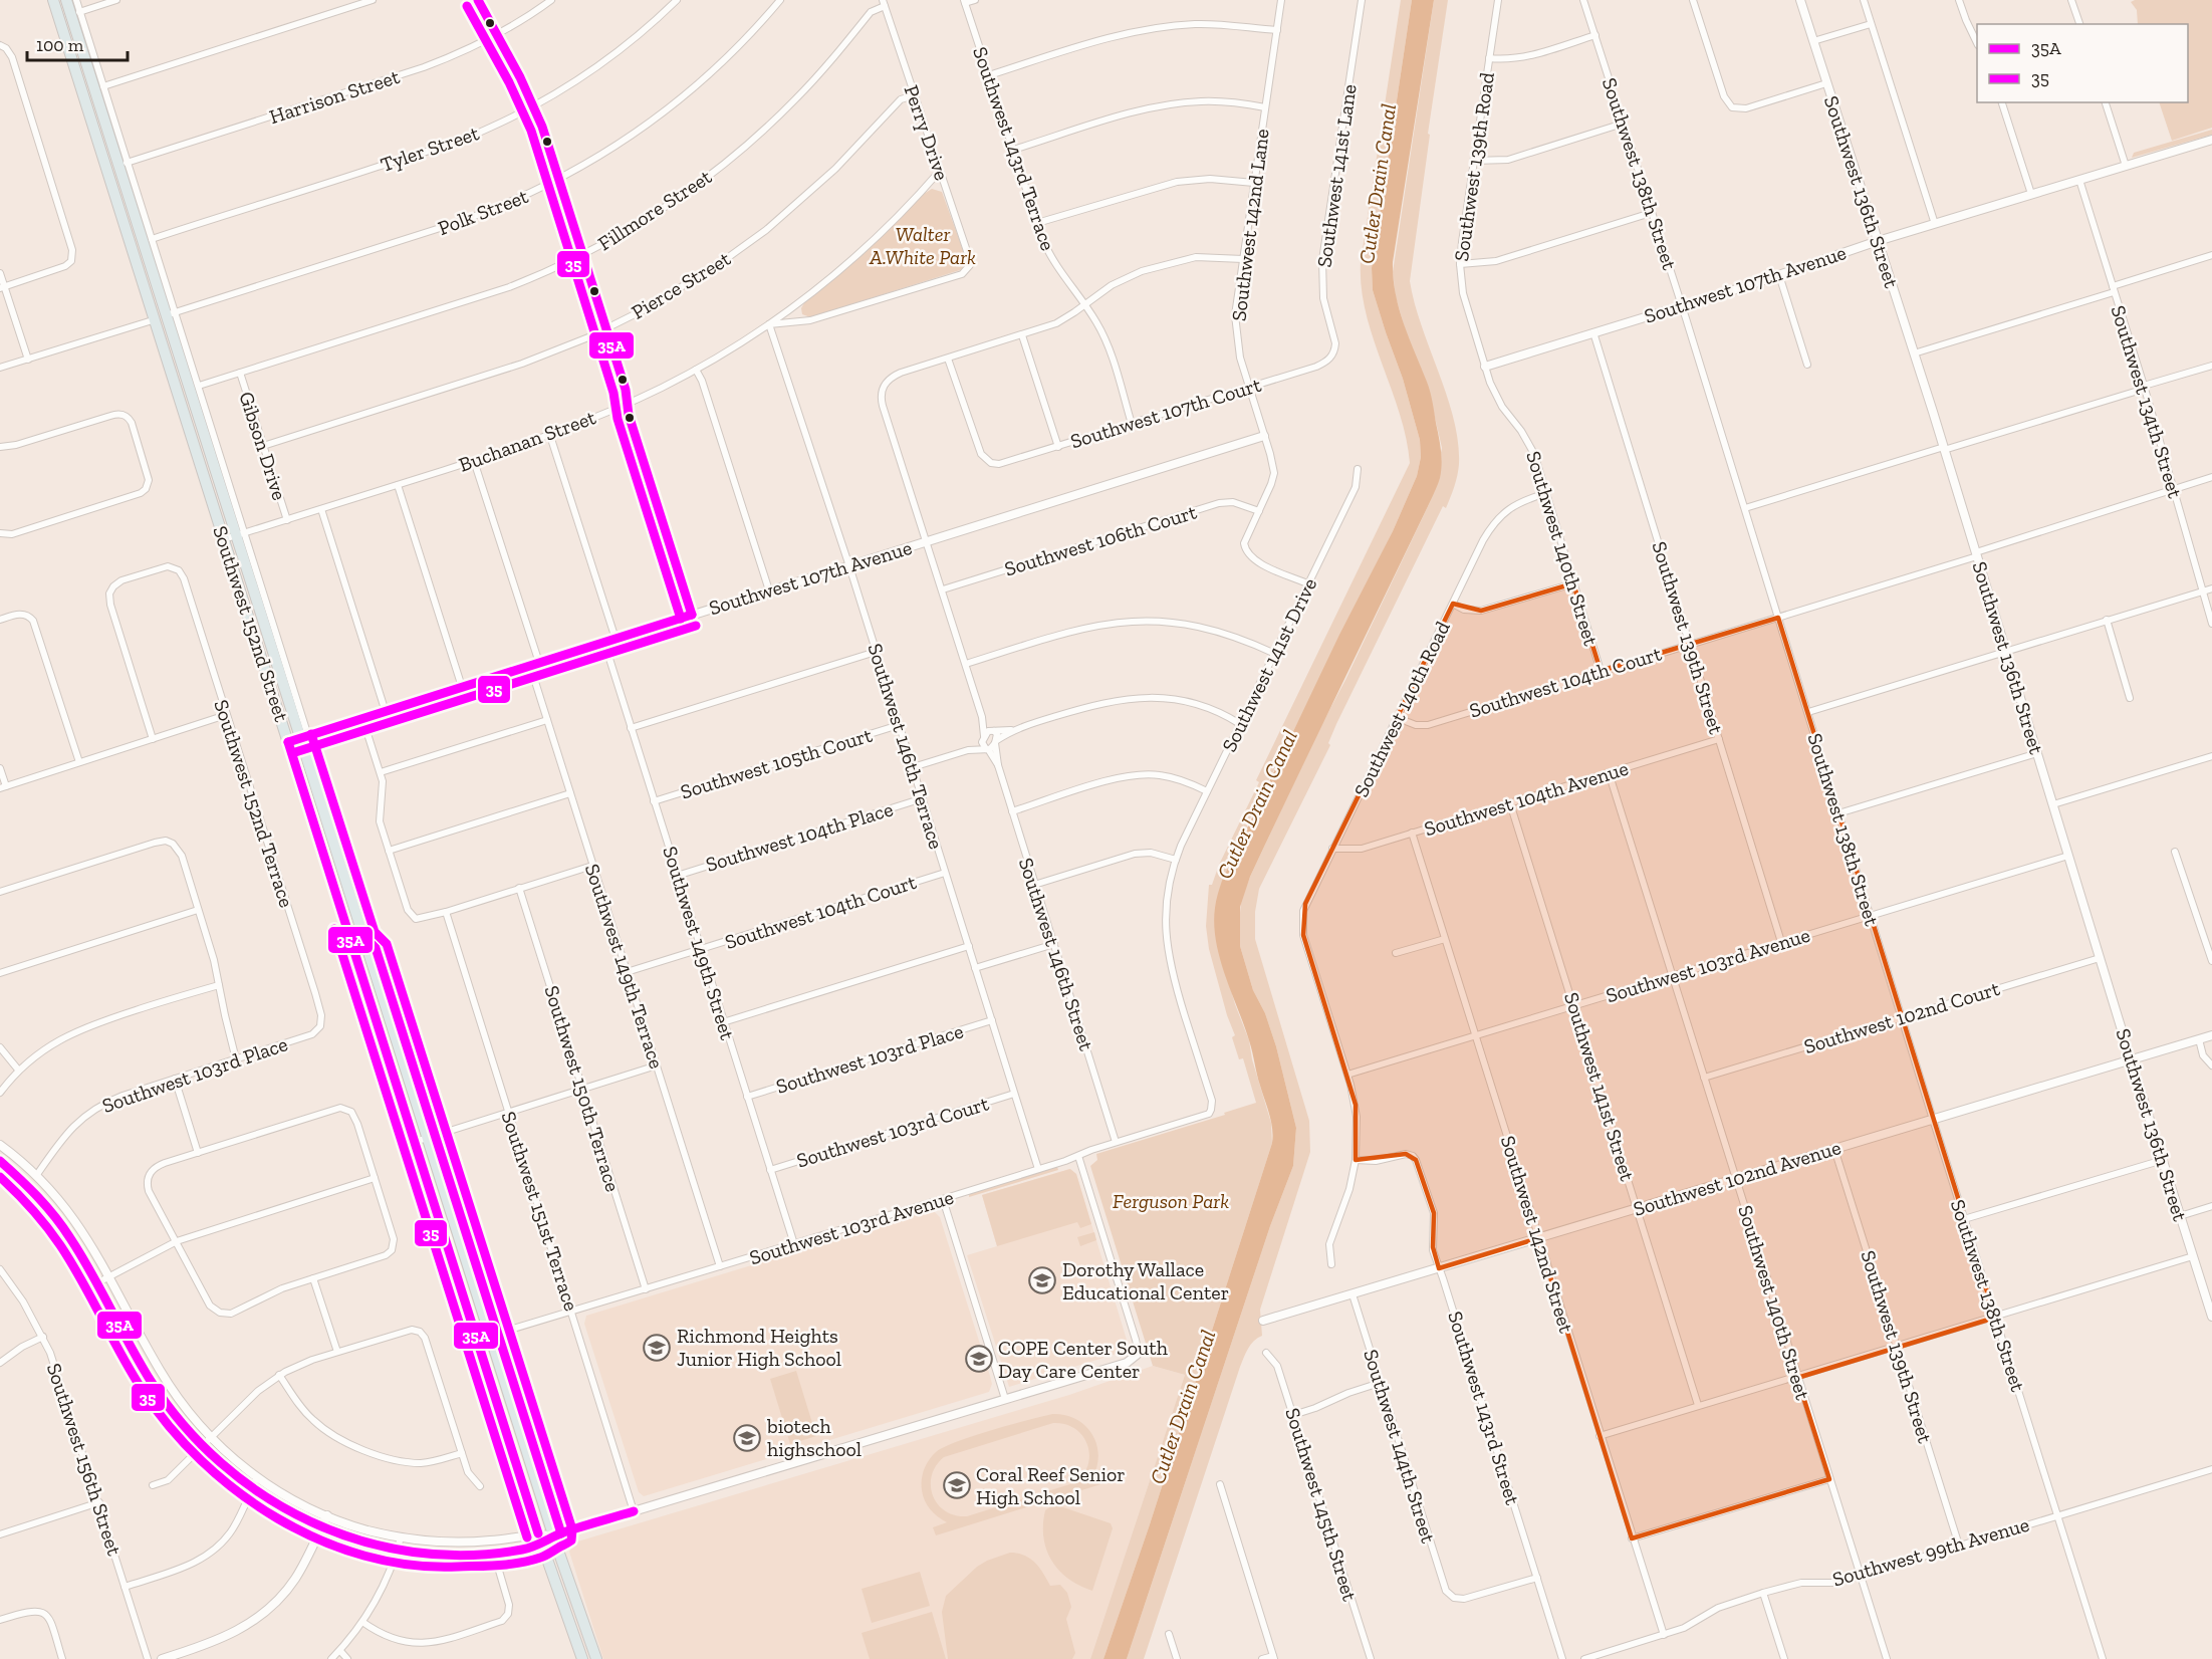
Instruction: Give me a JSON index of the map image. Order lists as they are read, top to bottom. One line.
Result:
{"streets":{"main road":["Southwest 152nd Street"],"street":["Harrison Street","Perry Drive","Tyler Street","Southwest 143rd Terrace","Southwest 139th Road","Southwest 138th Street","Southwest 141st Lane","Southwest 136th Street","Fillmore Street","Polk Street","Southwest 142nd Lane","Southwest 107th Avenue","Pierce Street","Southwest 134th Street","Southwest 107th Court","Buchanan Street","Gibson Drive","Southwest 106th Court","Southwest 140th Street","Southwest 139th Street","Southwest 141st Drive","Southwest 104th Court","Southwest 140th Road","Southwest 146th Terrace","Southwest 105th Court","Southwest 104th Avenue","Southwest 152nd Terrace","Southwest 104th Place","Southwest 149th Street","Southwest 146th Street","Southwest 103rd Avenue","Southwest 149th Terrace","Southwest 102nd Court","Southwest 103rd Place","Southwest 141st Street","Southwest 150th Terrace","Southwest 103rd Court","Southwest 102nd Avenue","Southwest 151st Terrace","Southwest 142nd Street","Southwest 143rd Street","Southwest 144th Street","Southwest 156th Street","Southwest 145th Street","Southwest 99th Avenue"]},"crossings":[["Harrison Street","Southwest 152nd Street"],["Perry Drive","Fillmore Street"],["Perry Drive","Pierce Street"],["Perry Drive","Buchanan Street"],["Perry Drive","Southwest 146th Terrace"],["Southwest 143rd Terrace","Southwest 107th Court"],["Southwest 139th Road","Southwest 107th Avenue"],["Southwest 139th Road","Southwest 140th Street"],["Southwest 138th Street","Southwest 107th Avenue"],["Southwest 138th Street","Southwest 104th Court"],["Southwest 138th Street","Southwest 103rd Avenue"],["Southwest 138th Street","Southwest 102nd Court"],["Southwest 138th Street","Southwest 102nd Avenue"],["Southwest 138th Street","Southwest 99th Avenue"],["Southwest 141st Lane","Southwest 107th Court"],["Southwest 136th Street","Southwest 107th Avenue"],["Southwest 136th Street","Southwest 104th Court"],["Southwest 136th Street","Southwest 103rd Avenue"],["Southwest 136th Street","Southwest 102nd Court"],["Southwest 136th Street","Southwest 102nd Avenue"],["Fillmore Street","Gibson Drive"],["Polk Street","Southwest 152nd Street"],["Southwest 142nd Lane","Southwest 107th Avenue"],["Southwest 142nd Lane","Southwest 107th Court"],["Southwest 142nd Lane","Southwest 106th Court"],["Southwest 142nd Lane","Southwest 141st Drive"],["Southwest 107th Avenue","Southwest 134th Street"],["Southwest 107th Avenue","Southwest 140th Street"],["Southwest 107th Avenue","Southwest 152nd Street"],["Southwest 107th Avenue","Southwest 139th Street"],["Southwest 107th Avenue","Southwest 146th Terrace"],["Southwest 107th Avenue","Southwest 149th Street"],["Southwest 107th Avenue","Southwest 149th Terrace"],["Pierce Street","Gibson Drive"],["Southwest 134th Street","Southwest 104th Court"],["Buchanan Street","Gibson Drive"],["Buchanan Street","Southwest 152nd Street"],["Buchanan Street","Southwest 146th Terrace"],["Buchanan Street","Southwest 149th Terrace"],["Southwest 140th Street","Southwest 104th Court"],["Southwest 140th Street","Southwest 140th Road"],["Southwest 140th Street","Southwest 104th Avenue"],["Southwest 140th Street","Southwest 103rd Avenue"],["Southwest 140th Street","Southwest 102nd Court"],["Southwest 140th Street","Southwest 102nd Avenue"],["Southwest 140th Street","Southwest 99th Avenue"],["Southwest 152nd Street","Southwest 103rd Avenue"],["Southwest 139th Street","Southwest 104th Court"],["Southwest 139th Street","Southwest 104th Avenue"],["Southwest 139th Street","Southwest 103rd Avenue"],["Southwest 139th Street","Southwest 102nd Avenue"],["Southwest 139th Street","Southwest 99th Avenue"],["Southwest 141st Drive","Southwest 103rd Avenue"],["Southwest 104th Court","Southwest 140th Road"],["Southwest 104th Court","Southwest 146th Terrace"],["Southwest 104th Court","Southwest 149th Street"],["Southwest 104th Court","Southwest 149th Terrace"],["Southwest 140th Road","Southwest 104th Avenue"],["Southwest 146th Terrace","Southwest 105th Court"],["Southwest 146th Terrace","Southwest 104th Place"],["Southwest 146th Terrace","Southwest 103rd Avenue"],["Southwest 146th Terrace","Southwest 103rd Place"],["Southwest 146th Terrace","Southwest 103rd Court"],["Southwest 105th Court","Southwest 149th Street"],["Southwest 104th Avenue","Southwest 141st Street"],["Southwest 104th Avenue","Southwest 142nd Street"],["Southwest 152nd Terrace","Southwest 103rd Place"],["Southwest 104th Place","Southwest 149th Street"],["Southwest 149th Street","Southwest 103rd Avenue"],["Southwest 149th Street","Southwest 103rd Place"],["Southwest 149th Street","Southwest 103rd Court"],["Southwest 146th Street","Southwest 103rd Avenue"],["Southwest 103rd Avenue","Southwest 149th Terrace"],["Southwest 103rd Avenue","Southwest 141st Street"],["Southwest 103rd Avenue","Southwest 150th Terrace"],["Southwest 103rd Avenue","Southwest 151st Terrace"],["Southwest 103rd Avenue","Southwest 142nd Street"],["Southwest 141st Street","Southwest 102nd Avenue"],["Southwest 102nd Avenue","Southwest 142nd Street"],["Southwest 102nd Avenue","Southwest 143rd Street"],["Southwest 102nd Avenue","Southwest 144th Street"],["Southwest 142nd Street","Southwest 99th Avenue"],["Southwest 143rd Street","Southwest 144th Street"]],"water":["Cutler Drain Canal"],"parks":["Walter A.White Park","Ferguson Park"],"places":{"school or university":["Dorothy Wallace Educational Center","Richmond Heights Junior High School","COPE Center South Day Care Center","biotech highschool","Coral Reef Senior High School"]},"lines":["transit line 35A","transit line 35"],"legend":["35A","35"],"scale_bar":"100 m"}
